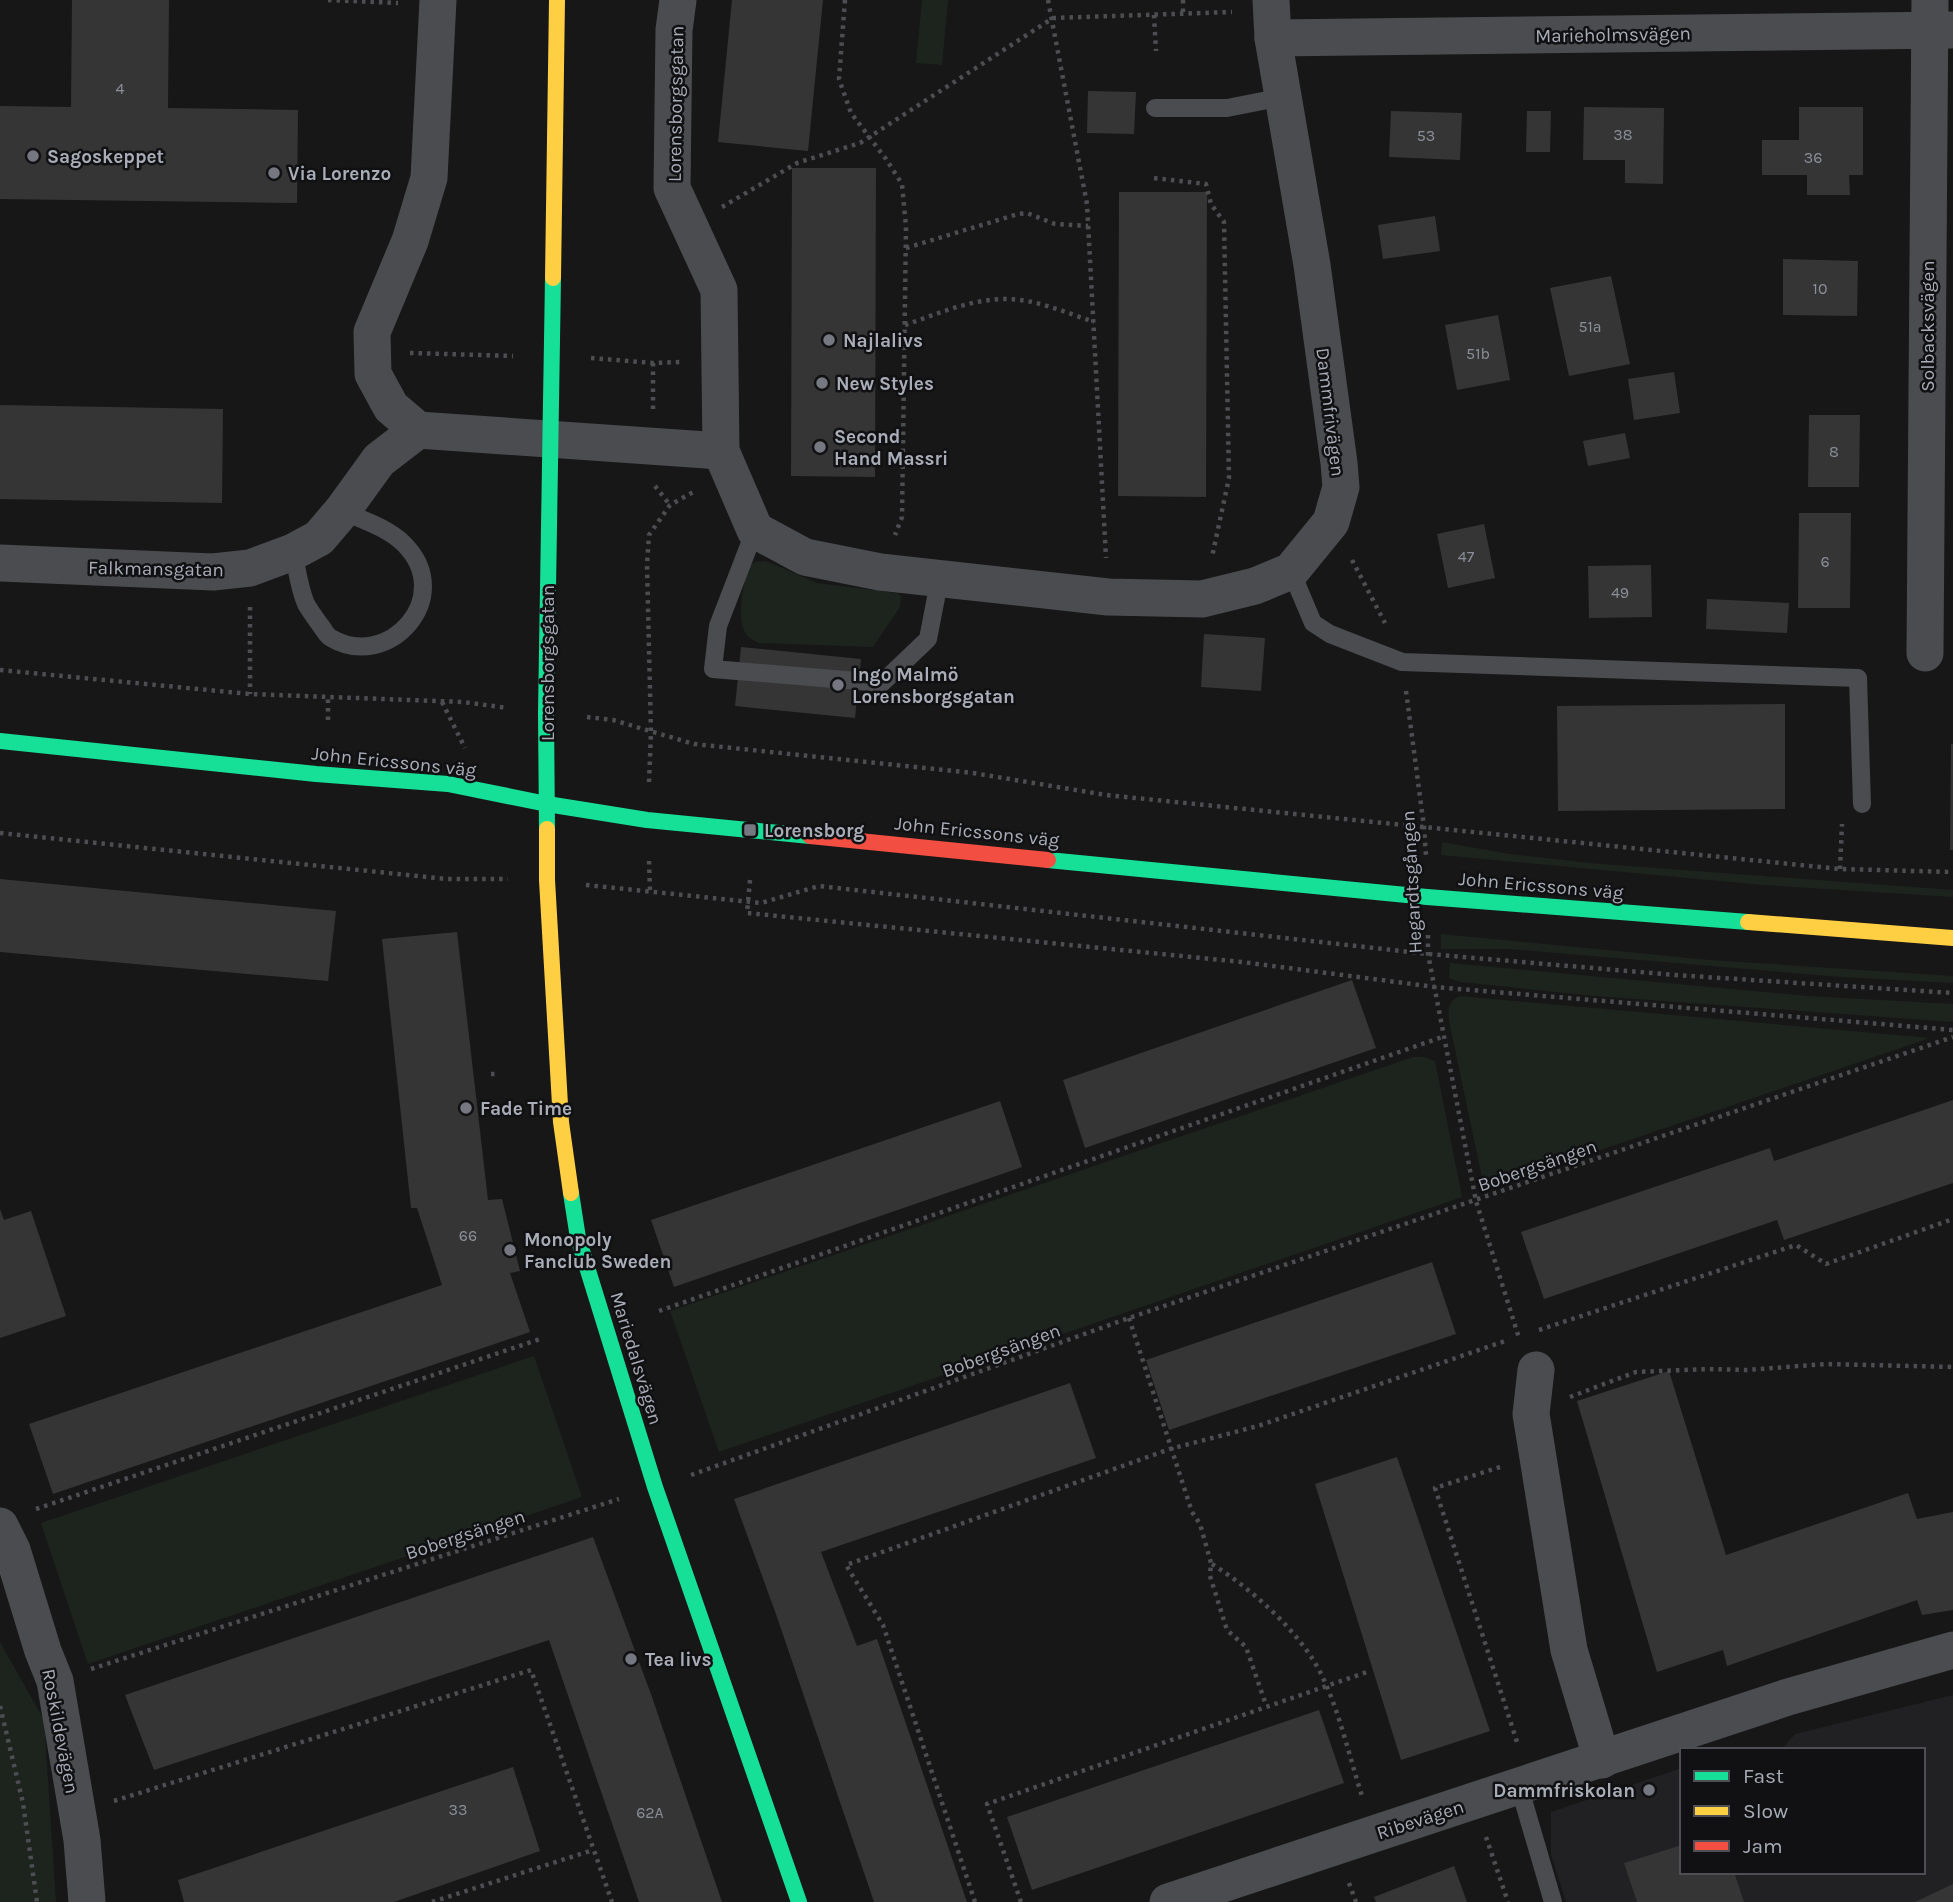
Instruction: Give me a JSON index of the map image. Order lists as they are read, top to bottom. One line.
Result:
{"streets":{"main road":["Lorensborgsgatan","John Ericssons väg","Mariedalsvägen"],"street":["Marieholmsvägen","Solbacksvägen","Dammfrivägen","Falkmansgatan","Roskildevägen","Ribevägen"],"path":["Hegardtsgången","Bobergsängen"]},"crossings":[["Marieholmsvägen","Solbacksvägen"],["Marieholmsvägen","Dammfrivägen"],["Lorensborgsgatan","Dammfrivägen"],["Lorensborgsgatan","John Ericssons väg"],["Lorensborgsgatan","Mariedalsvägen"],["Dammfrivägen","Hegardtsgången"],["John Ericssons väg","Hegardtsgången"],["John Ericssons väg","Mariedalsvägen"],["Hegardtsgången","Bobergsängen"],["Bobergsängen","Mariedalsvägen"],["Bobergsängen","Roskildevägen"]],"places":{"other":["Sagoskeppet","Via Lorenzo","Najlalivs","New Styles","Second Hand Massri","Ingo Malmö Lorensborgsgatan","Fade Time","Monopoly Fanclub Sweden","Tea livs","Dammfriskolan"],"transit":["Lorensborg"]},"house_numbers":["4","38","53","36","10","51a","51b","8","47","6","49","66","33","62A"],"legend":["Fast","Slow","Jam"]}
